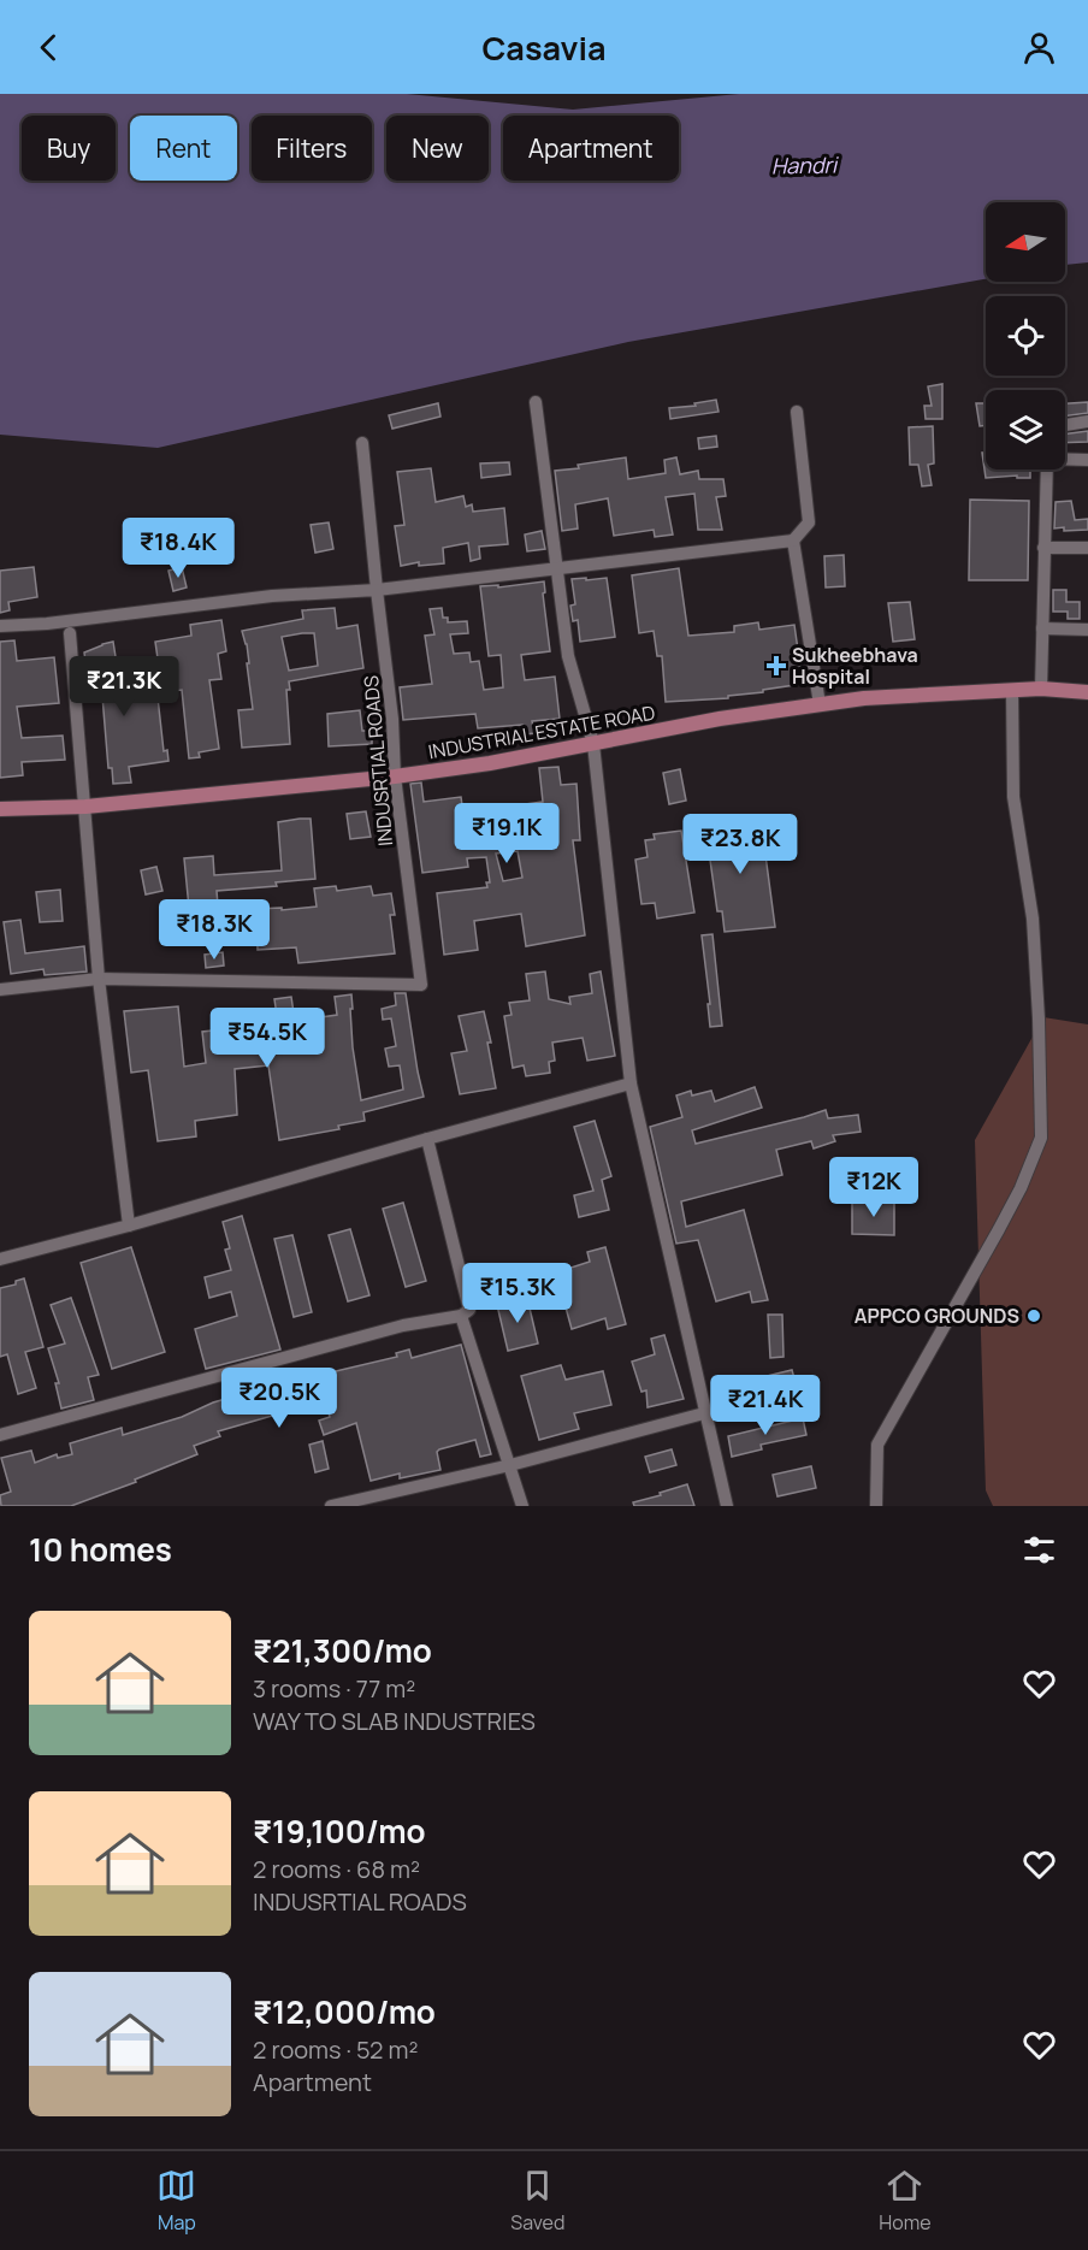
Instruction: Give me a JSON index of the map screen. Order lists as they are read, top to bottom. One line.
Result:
{"streets":{"main road":["INDUSTRIAL ESTATE ROAD"],"street":["INDUSRTIAL ROADS"]},"crossings":[["INDUSTRIAL ESTATE ROAD","INDUSRTIAL ROADS"]],"water":["Handri"],"places":{"health":["Sukheebhava Hospital"],"other":["APPCO GROUNDS"]},"north":"left","page":{"header":"Casavia","chip":["Buy","Rent","Filters","New","Apartment"],"price":["₹18.4K","₹21.3K","₹19.1K","₹23.8K","₹18.3K","₹54.5K","₹12K","₹15.3K","₹20.5K","₹21.4K"],"heading":"10 homes","list":[{"name":"₹21,300/mo","note":"3 rooms · 77 m² · WAY TO SLAB INDUSTRIES"},{"name":"₹19,100/mo","note":"2 rooms · 68 m² · INDUSRTIAL ROADS"},{"name":"₹12,000/mo","note":"2 rooms · 52 m² · Apartment"}],"tabs":["Map","Saved","Home"]}}
